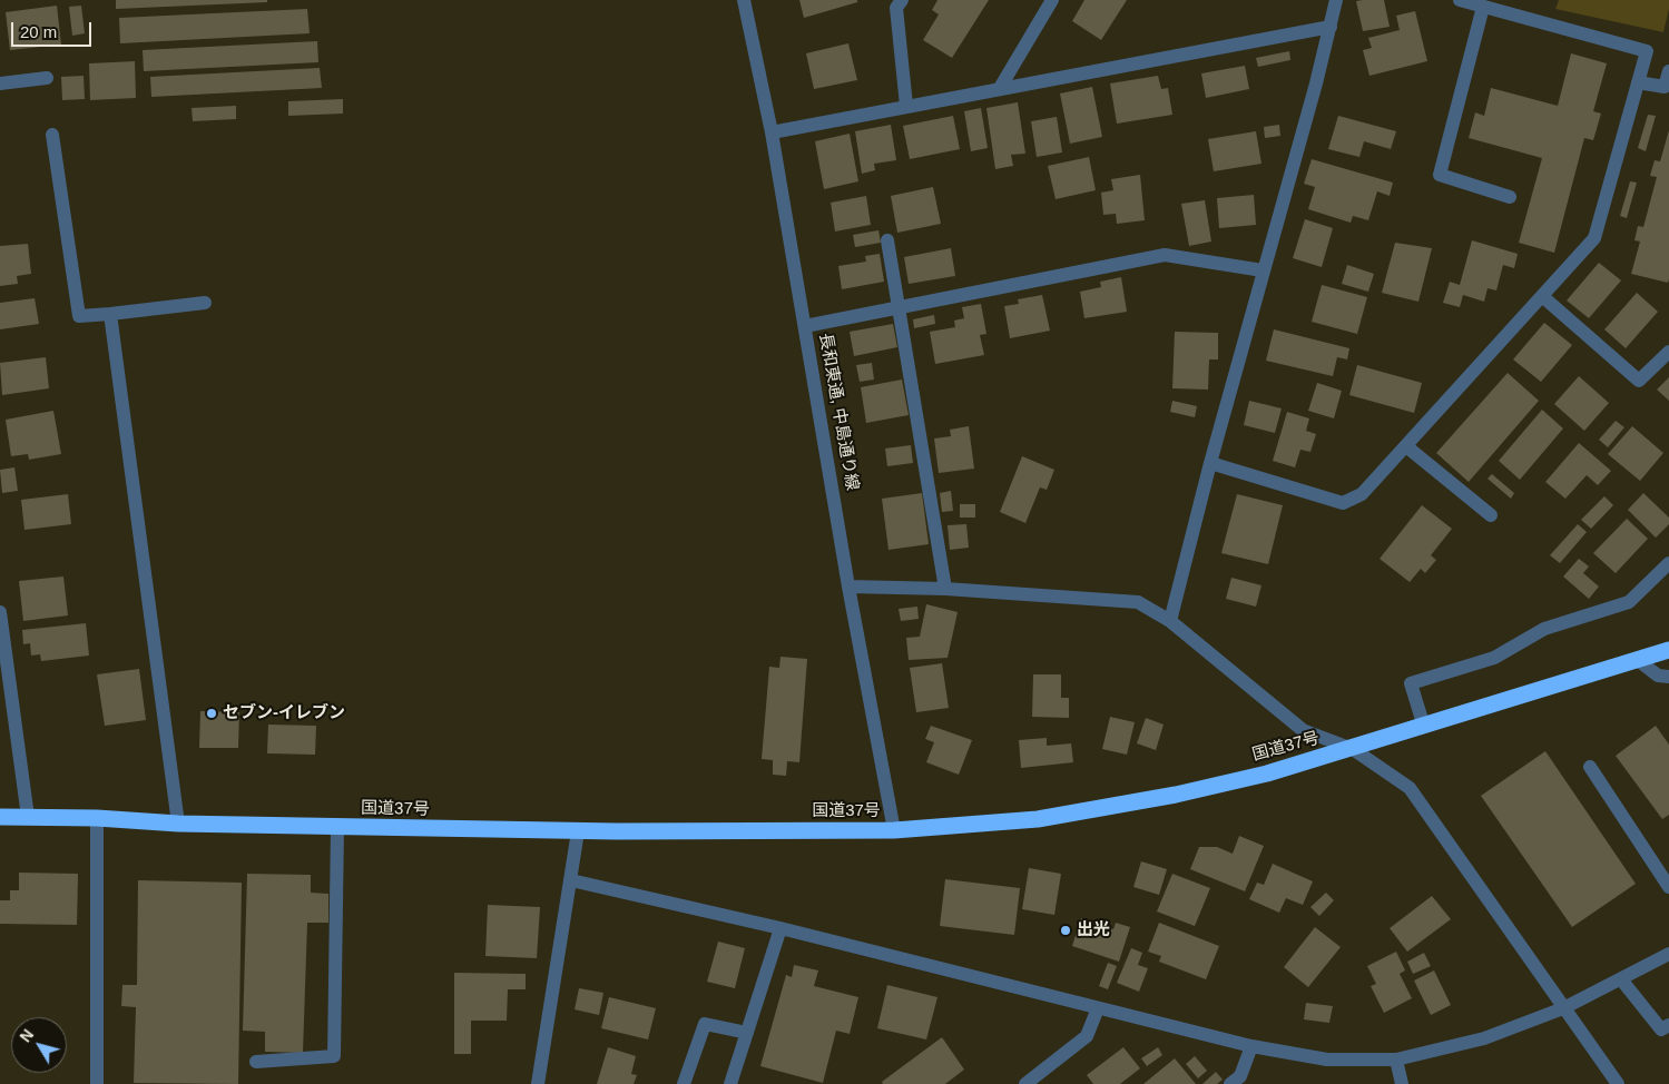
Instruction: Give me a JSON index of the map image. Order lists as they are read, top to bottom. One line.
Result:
{"streets":{"highway":["国道37号"],"street":["長和東通, 中島通り線"]},"crossings":[["長和東通, 中島通り線","国道37号"]],"places":["セブン-イレブン","出光"],"scale_bar":"20 m","north":"top left"}
